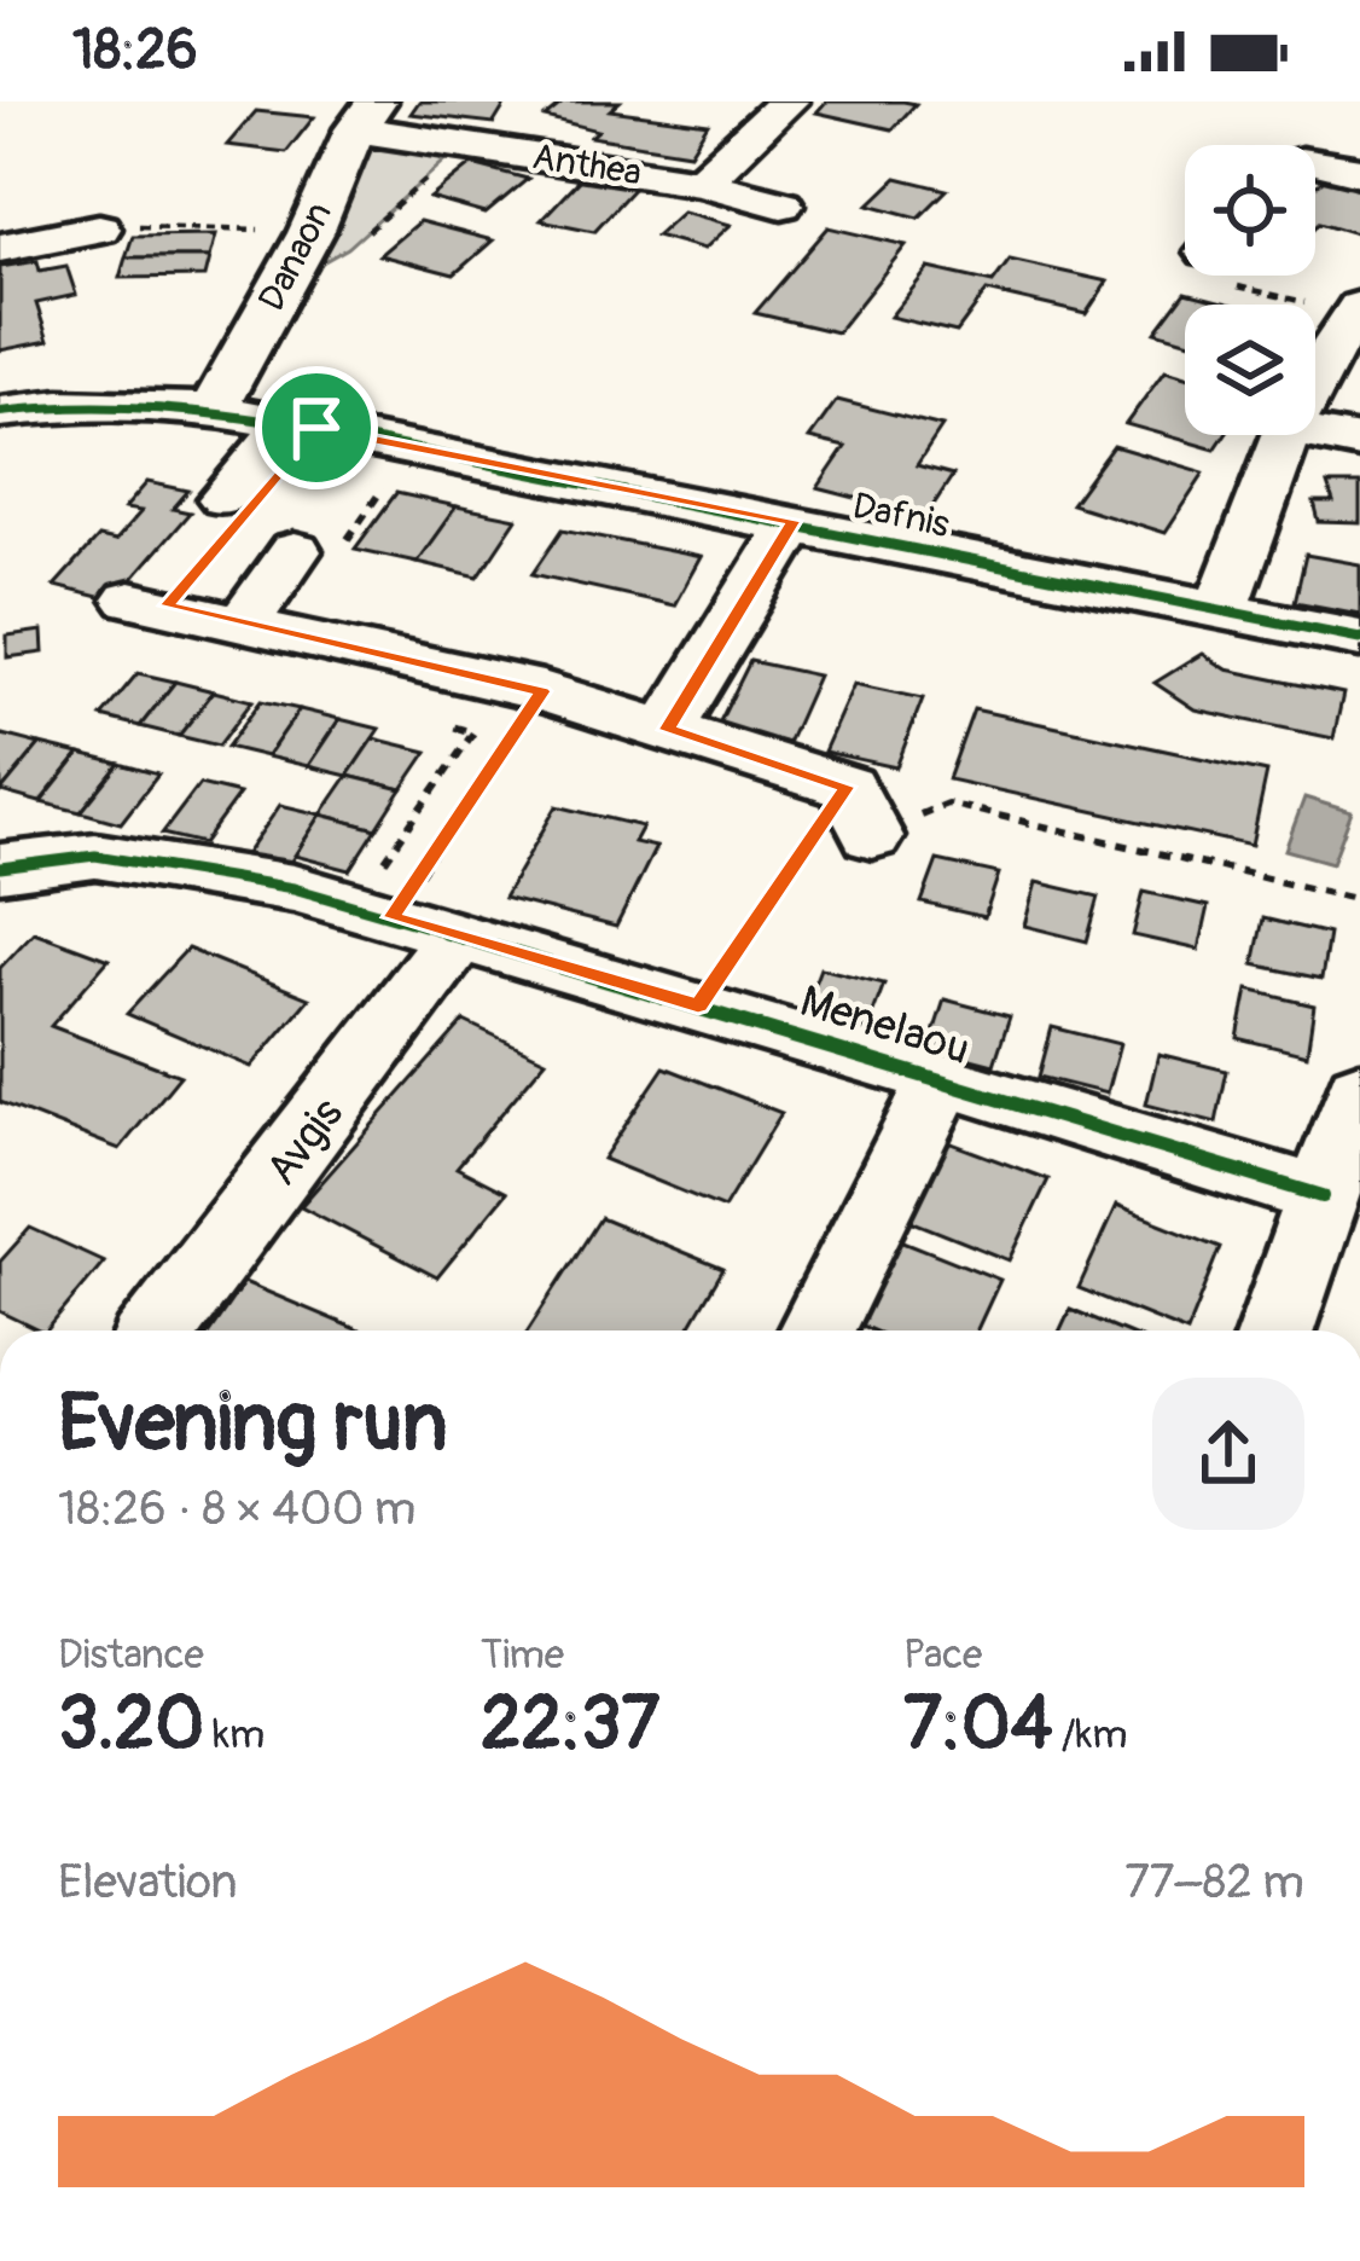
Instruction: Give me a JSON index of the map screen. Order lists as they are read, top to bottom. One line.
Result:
{"streets":{"street":["Anthea","Danaon","Dafnis","Menelaou","Avgis"]},"crossings":[["Anthea","Danaon"],["Danaon","Dafnis"],["Menelaou","Avgis"]],"page":{"status":"18:26","heading":["Evening run","18:26 · 8 × 400 m"],"stats":[["Distance","3.20 km"],["Time","22:37"],["Pace","7:04 /km"]],"chart":["Elevation","77–82 m"]}}
